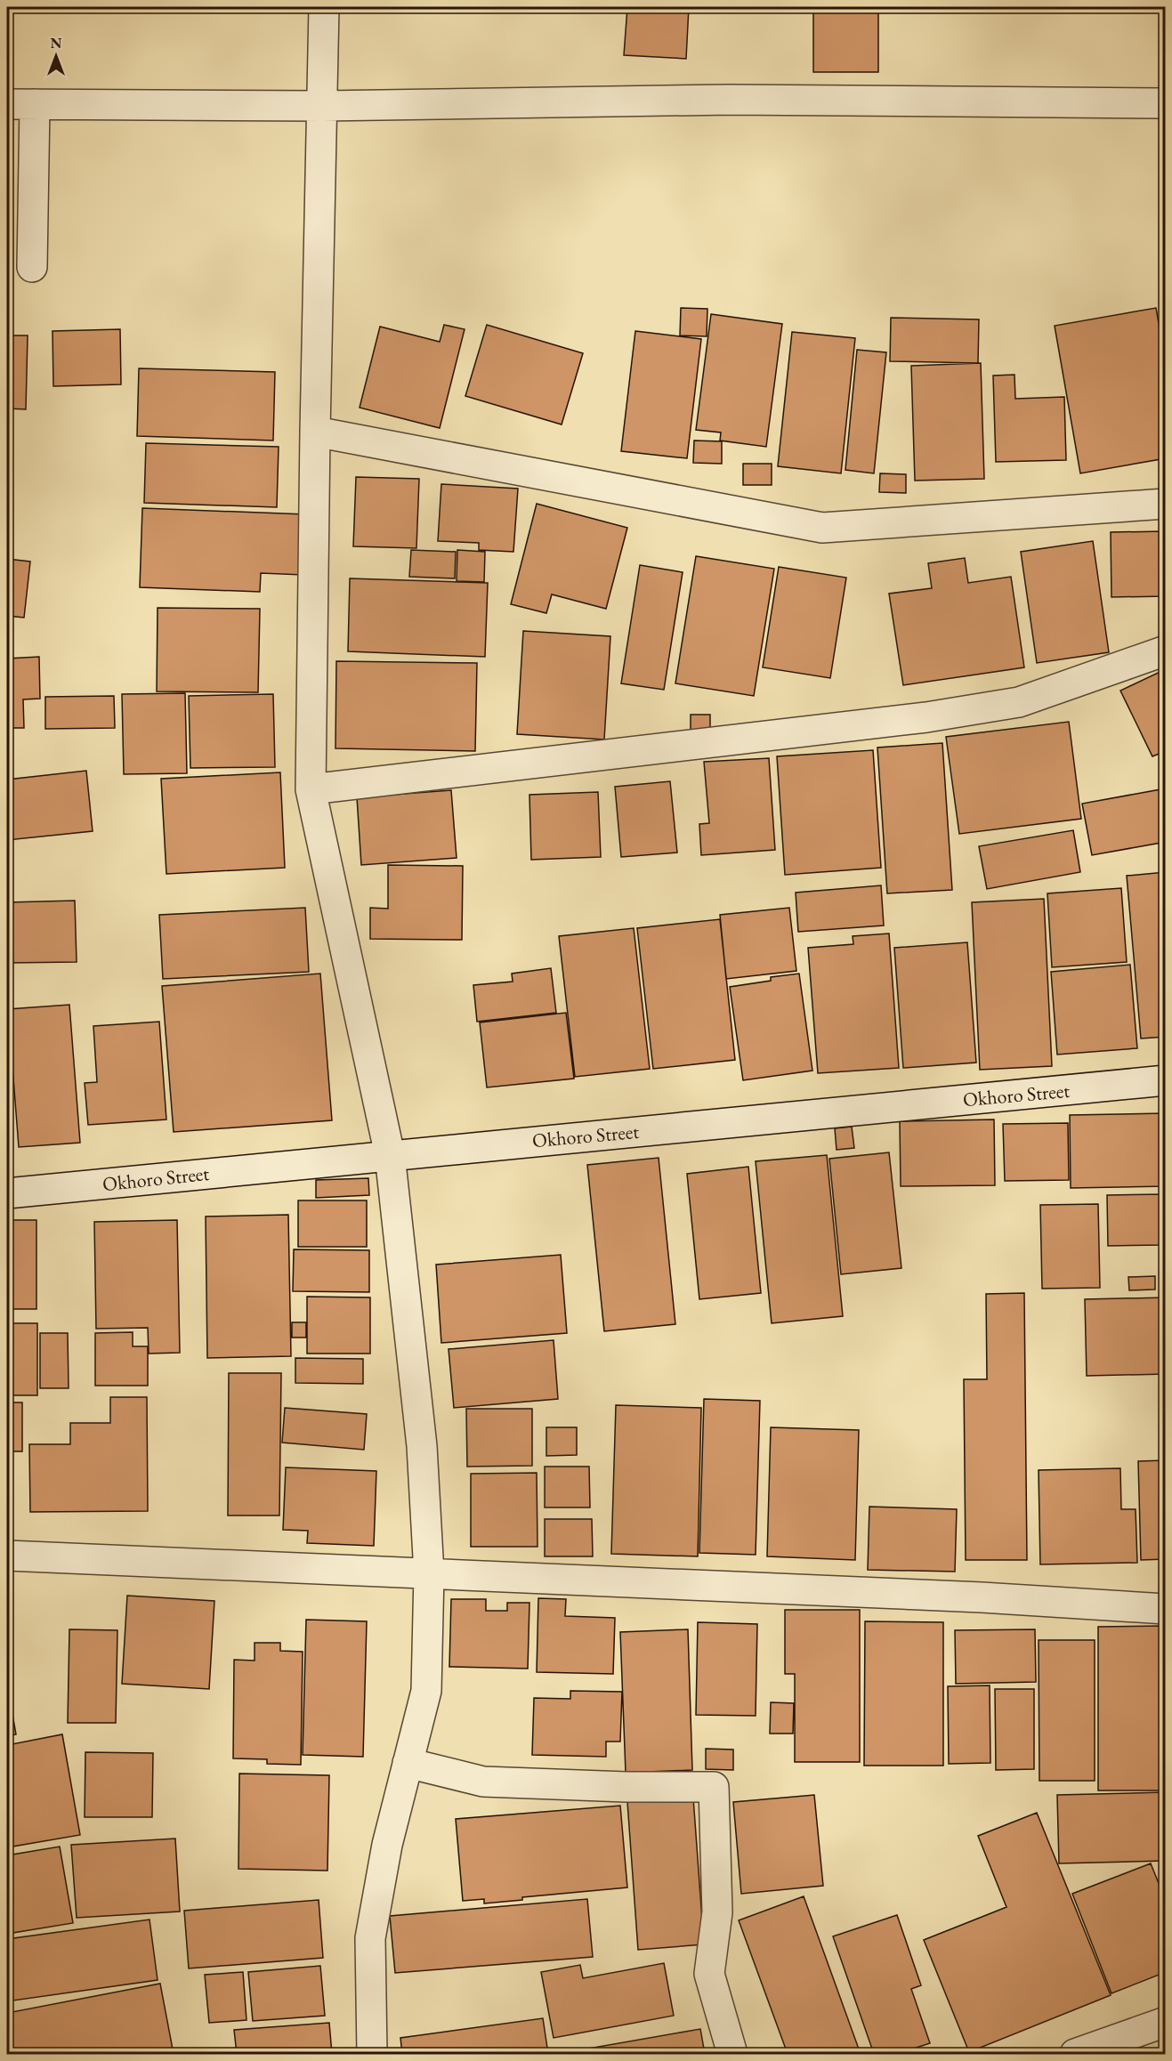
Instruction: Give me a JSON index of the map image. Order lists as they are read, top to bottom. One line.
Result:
{"streets":{"street":["Okhoro Street"]},"north":"top"}
